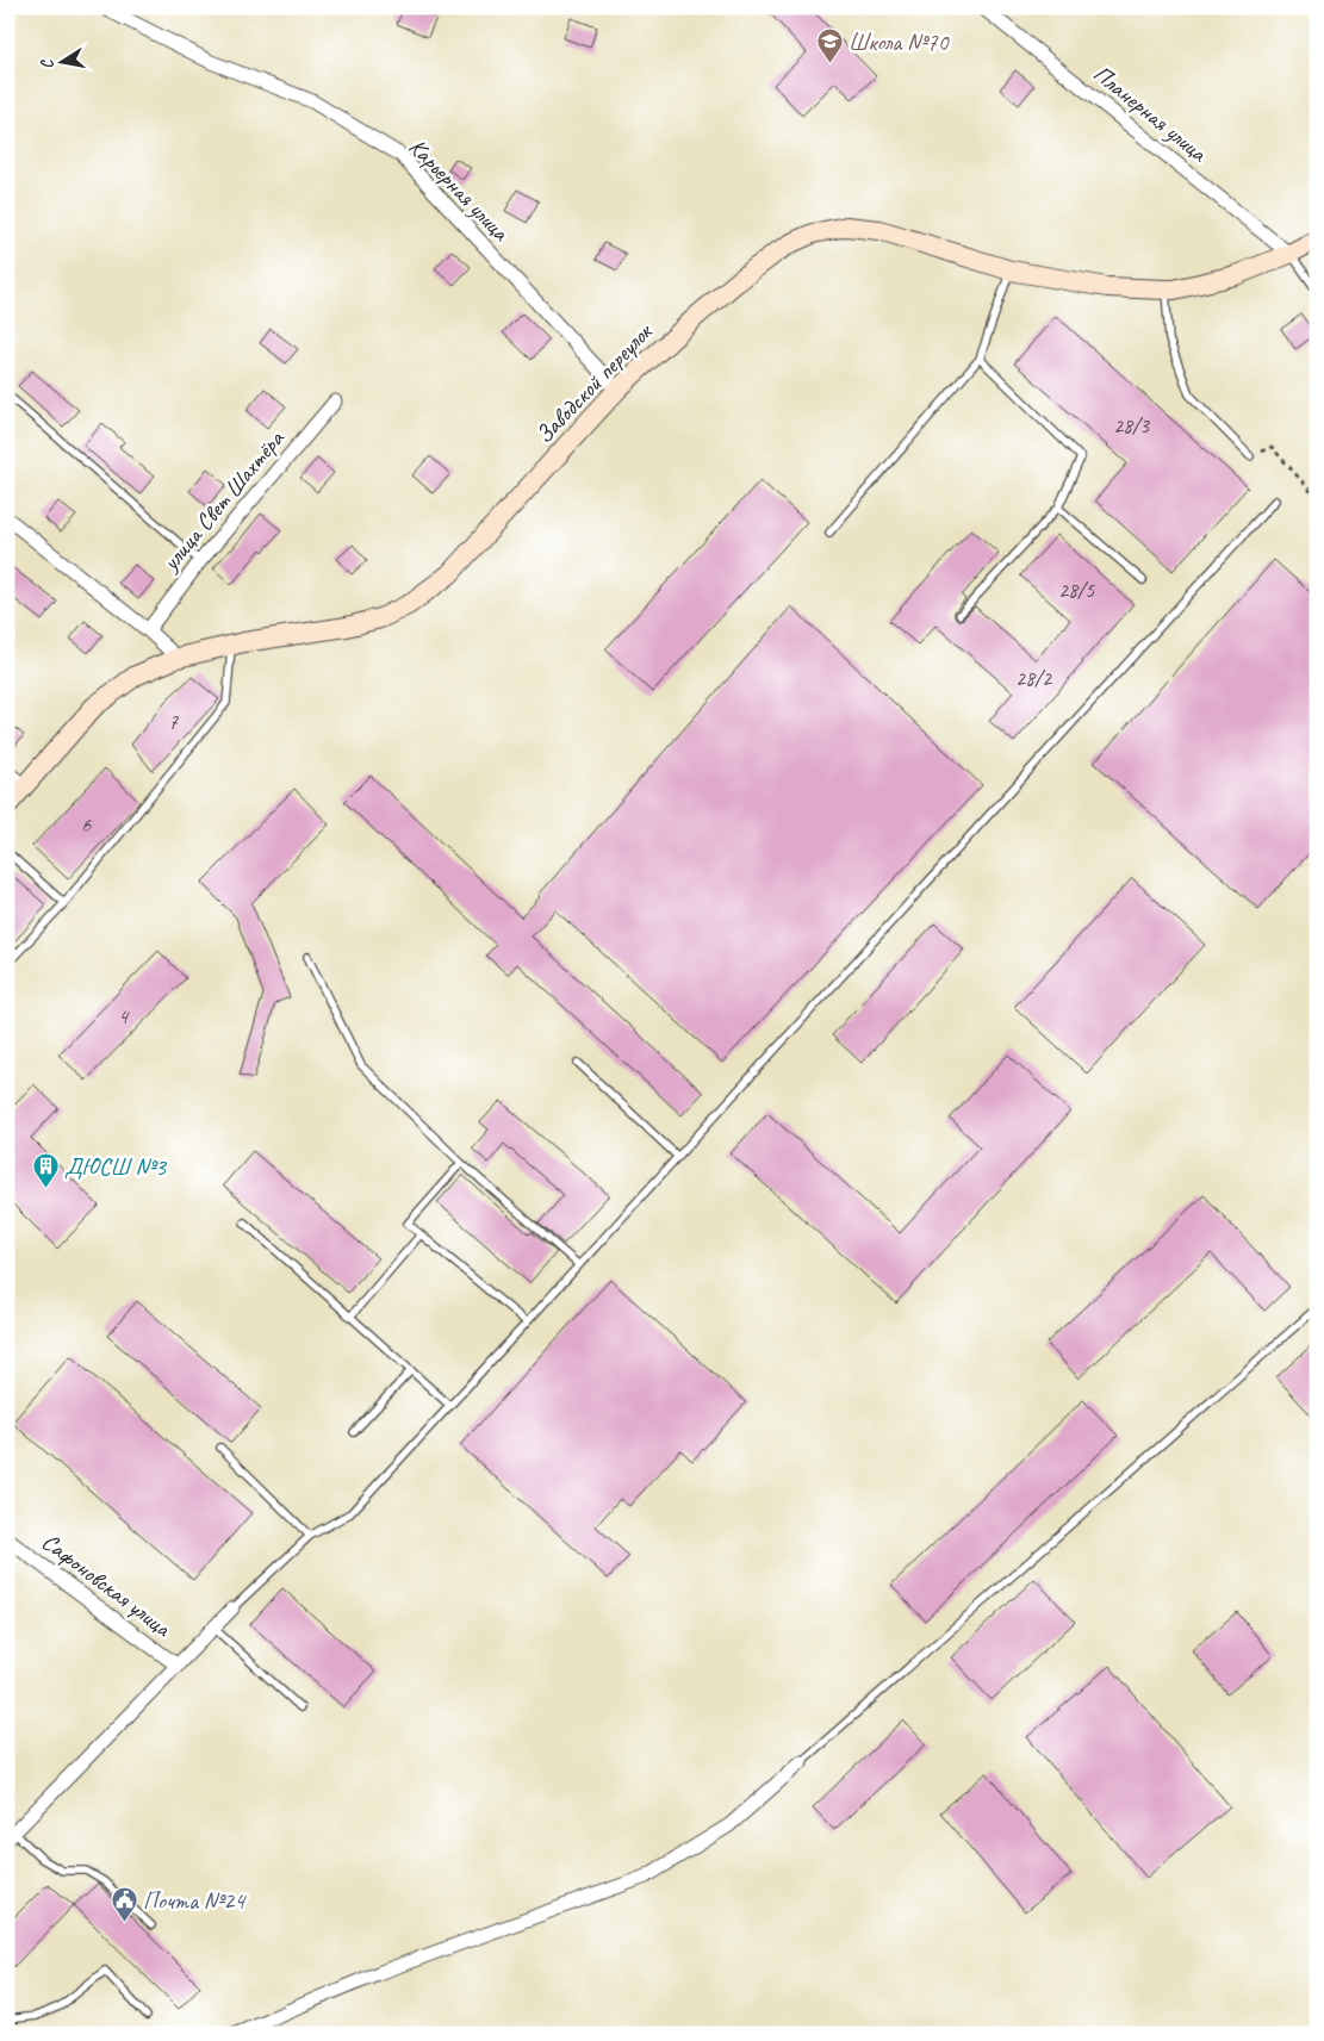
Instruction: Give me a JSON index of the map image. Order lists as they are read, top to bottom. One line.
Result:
{"streets":{"main road":["Заводской переулок"],"street":["Планерная улица","Карьерная улица","улица Свет Шахтёра","Сафоновская улица"]},"crossings":[["Планерная улица","Заводской переулок"],["Карьерная улица","Заводской переулок"]],"places":{"school or university":["Школа №70"],"building":["ДЮСШ №3"],"public building":["Почта №24"]},"house_numbers":["28/3","28/5","28/2","7","6","4"],"north":"left"}
